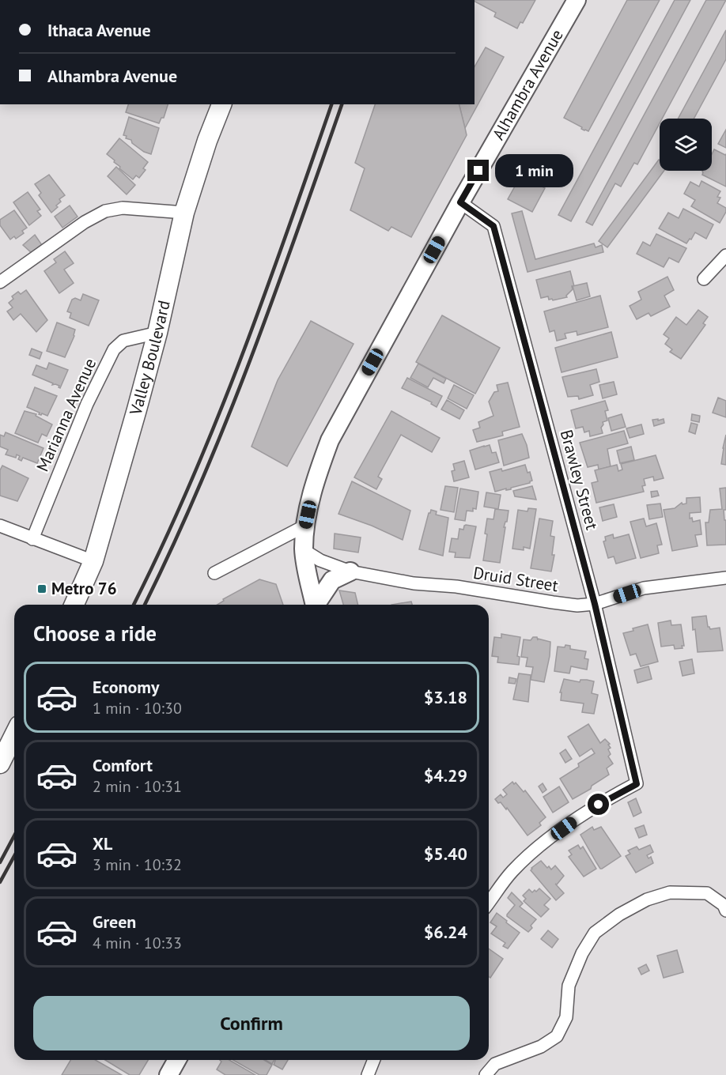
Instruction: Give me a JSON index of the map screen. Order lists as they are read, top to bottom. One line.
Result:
{"streets":{"main road":["Alhambra Avenue","Valley Boulevard"],"street":["Marianna Avenue","Brawley Street","Druid Street"]},"crossings":[["Alhambra Avenue","Brawley Street"],["Alhambra Avenue","Druid Street"],["Valley Boulevard","Marianna Avenue"],["Brawley Street","Druid Street"]],"places":{"transit":["Metro 76"]},"page":{"banner":["Ithaca Avenue","Alhambra Avenue"],"bubble":"1 min","heading":"Choose a ride","list":[{"name":"Economy","note":"1 min · 10:30","value":"$3.18"},{"name":"Comfort","note":"2 min · 10:31","value":"$4.29"},{"name":"XL","note":"3 min · 10:32","value":"$5.40"},{"name":"Green","note":"4 min · 10:33","value":"$6.24"}],"buttons":"Confirm"}}
